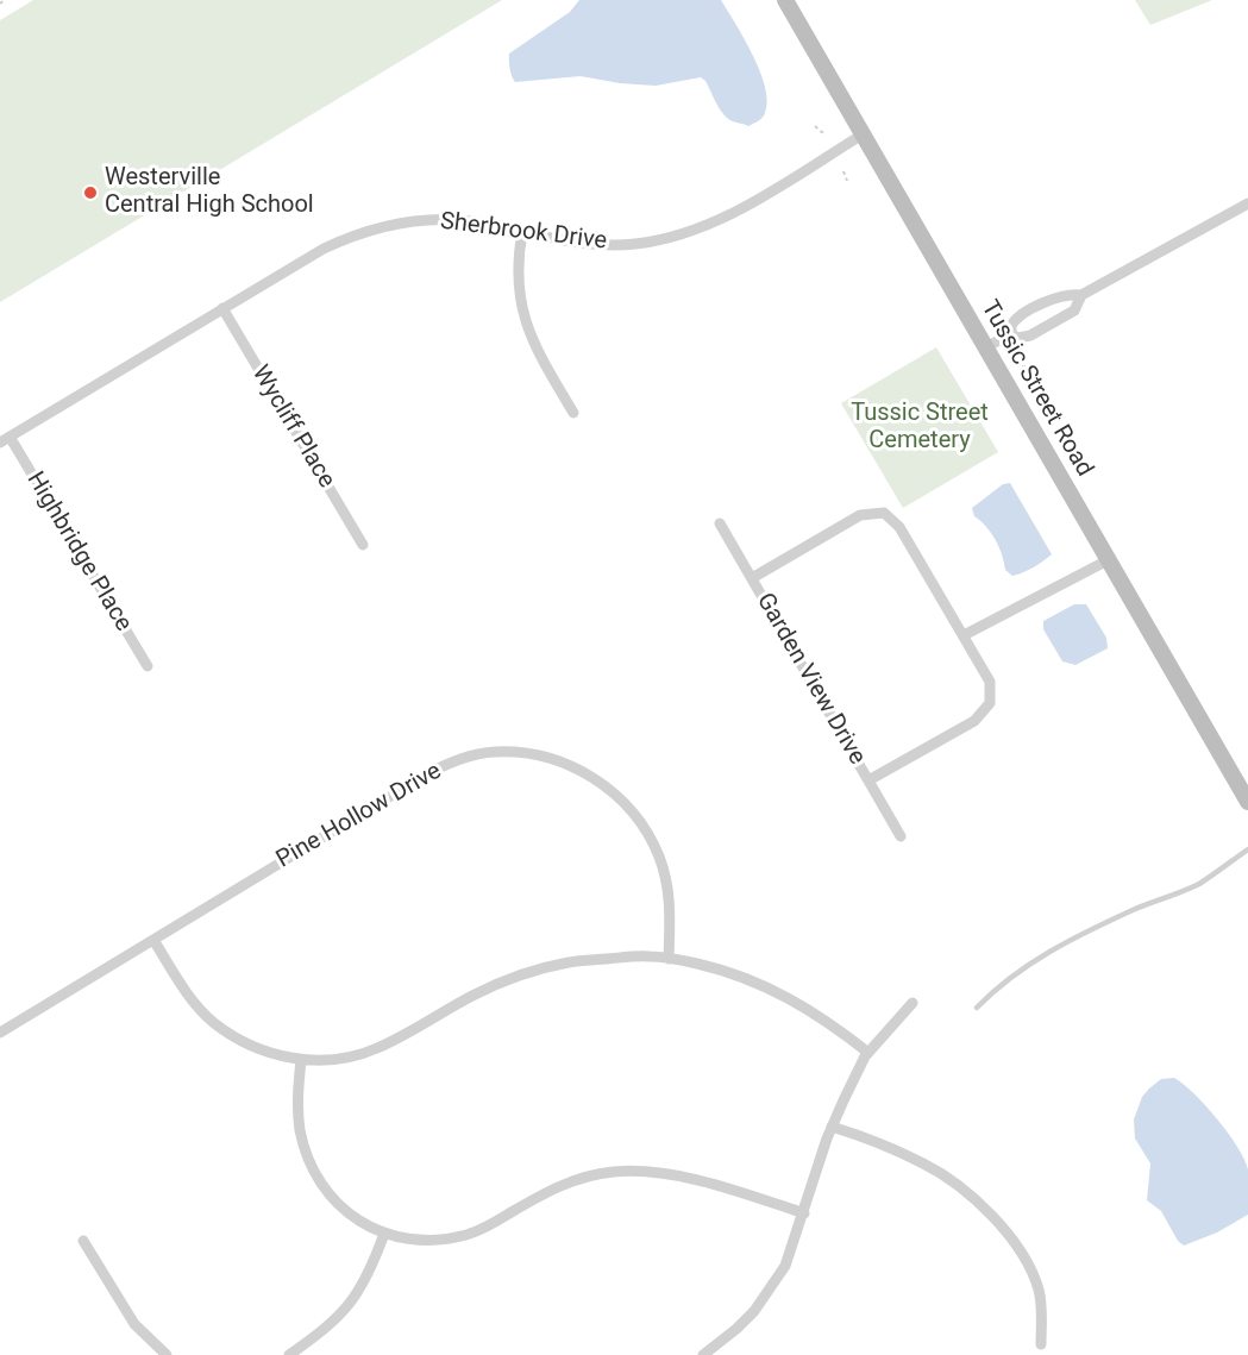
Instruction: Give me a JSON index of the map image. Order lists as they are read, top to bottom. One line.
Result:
{"streets":{"main road":["Tussic Street Road"],"street":["Sherbrook Drive","Wycliff Place","Highbridge Place","Garden View Drive","Pine Hollow Drive"]},"crossings":[["Sherbrook Drive","Tussic Street Road"],["Sherbrook Drive","Wycliff Place"],["Sherbrook Drive","Highbridge Place"]],"parks":["Tussic Street Cemetery"],"places":["Westerville Central High School"]}
